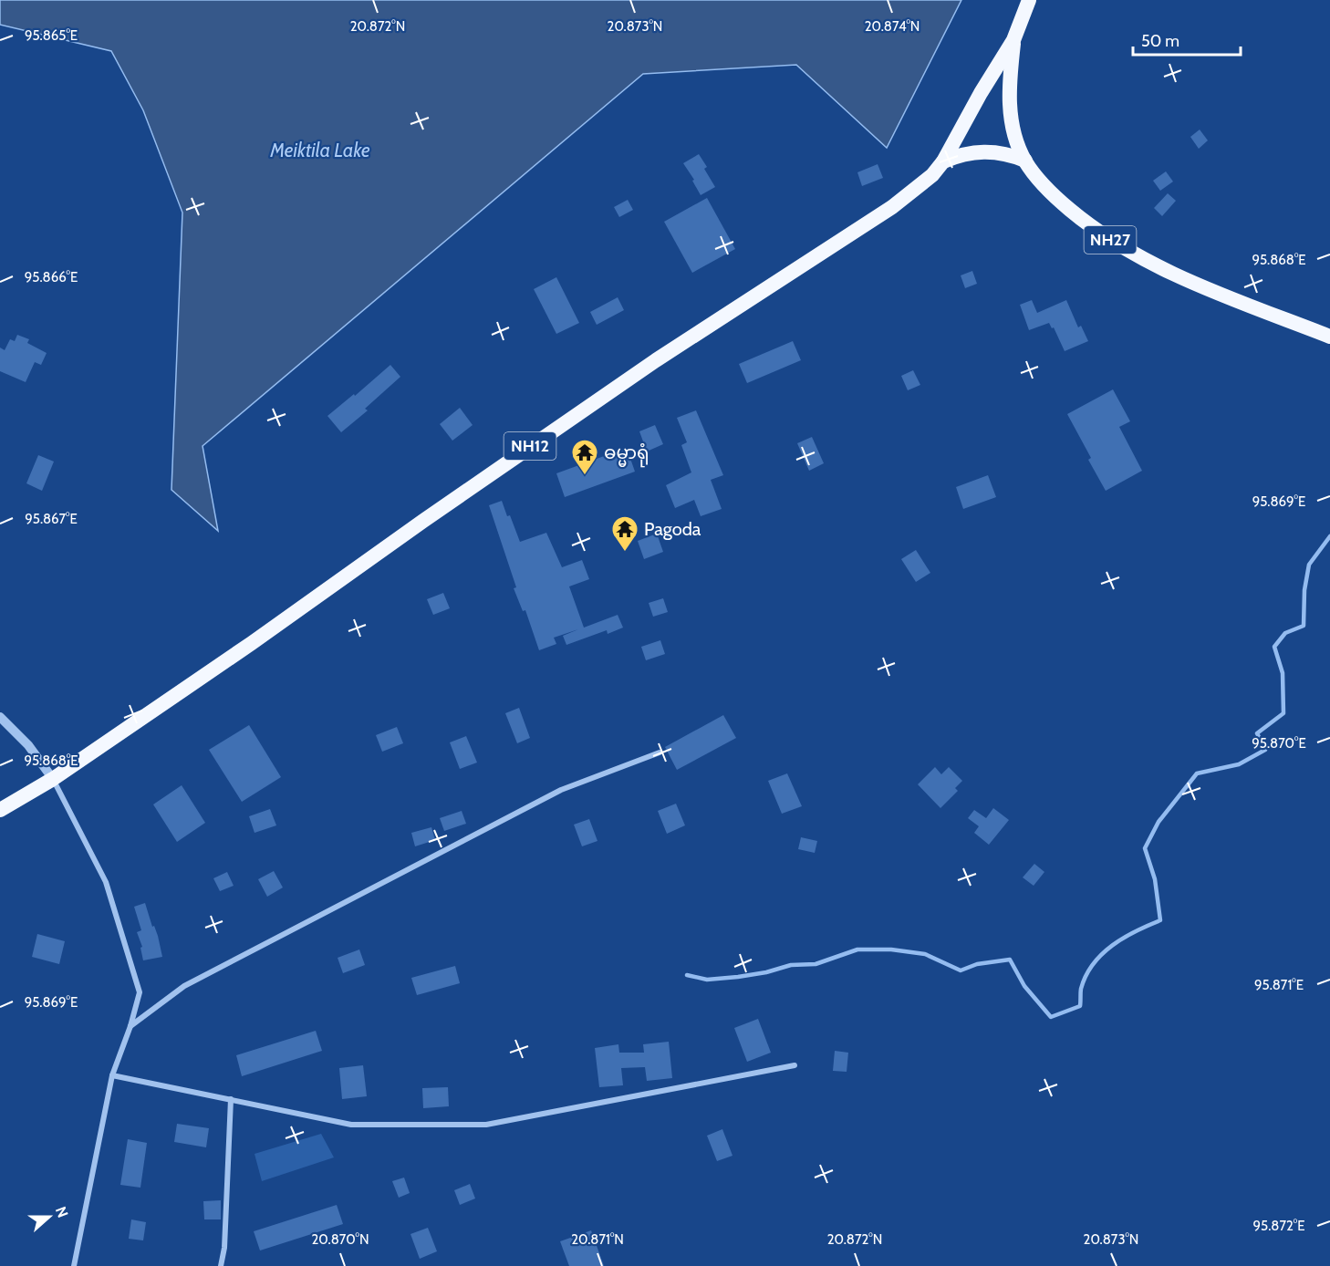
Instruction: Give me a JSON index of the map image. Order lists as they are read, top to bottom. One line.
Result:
{"streets":{"highway":["NH27","NH12"]},"crossings":[["NH27","NH12"]],"water":["Meiktila Lake"],"places":{"temple":["ဓမ္မာရုံ","Pagoda"]},"scale_bar":"50 m","north":"right","coordinates":["20.872°N","20.874°N","20.873°N","95.865°E","95.868°E","95.866°E","95.869°E","95.867°E","95.870°E","95.871°E","95.872°E","20.870°N","20.871°N"]}
